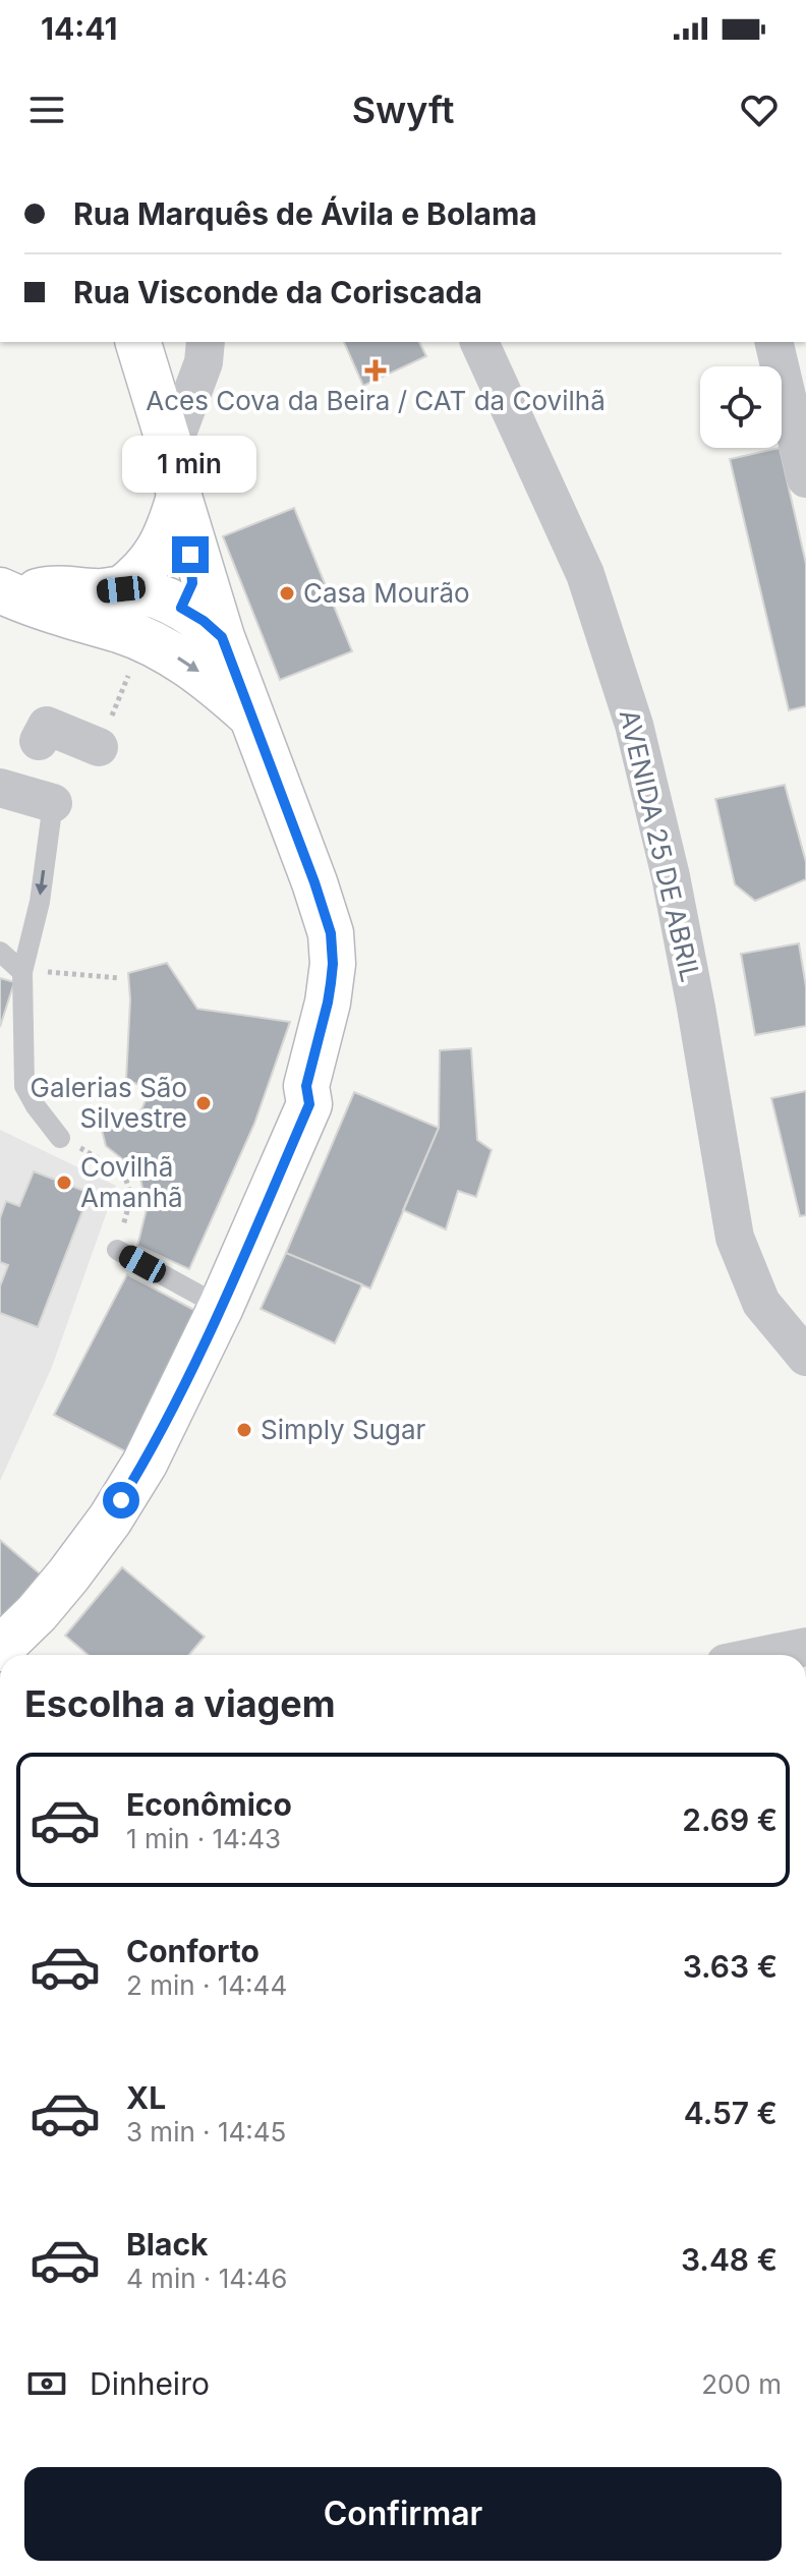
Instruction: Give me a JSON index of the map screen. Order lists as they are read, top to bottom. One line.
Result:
{"streets":{"street":["AVENIDA 25 DE ABRIL"]},"places":{"health":["Aces Cova da Beira / CAT da Covilhã"],"other":["Casa Mourão","Galerias São Silvestre","Covilhã Amanhã","Simply Sugar"]},"page":{"status":"14:41","header":"Swyft","banner":["Rua Marquês de Ávila e Bolama","Rua Visconde da Coriscada"],"bubble":"1 min","heading":"Escolha a viagem","list":[{"name":"Econômico","note":"1 min · 14:43","value":"2.69 €"},{"name":"Conforto","note":"2 min · 14:44","value":"3.63 €"},{"name":"XL","note":"3 min · 14:45","value":"4.57 €"},{"name":"Black","note":"4 min · 14:46","value":"3.48 €"}],"pay":["Dinheiro","200 m"],"buttons":"Confirmar"}}
